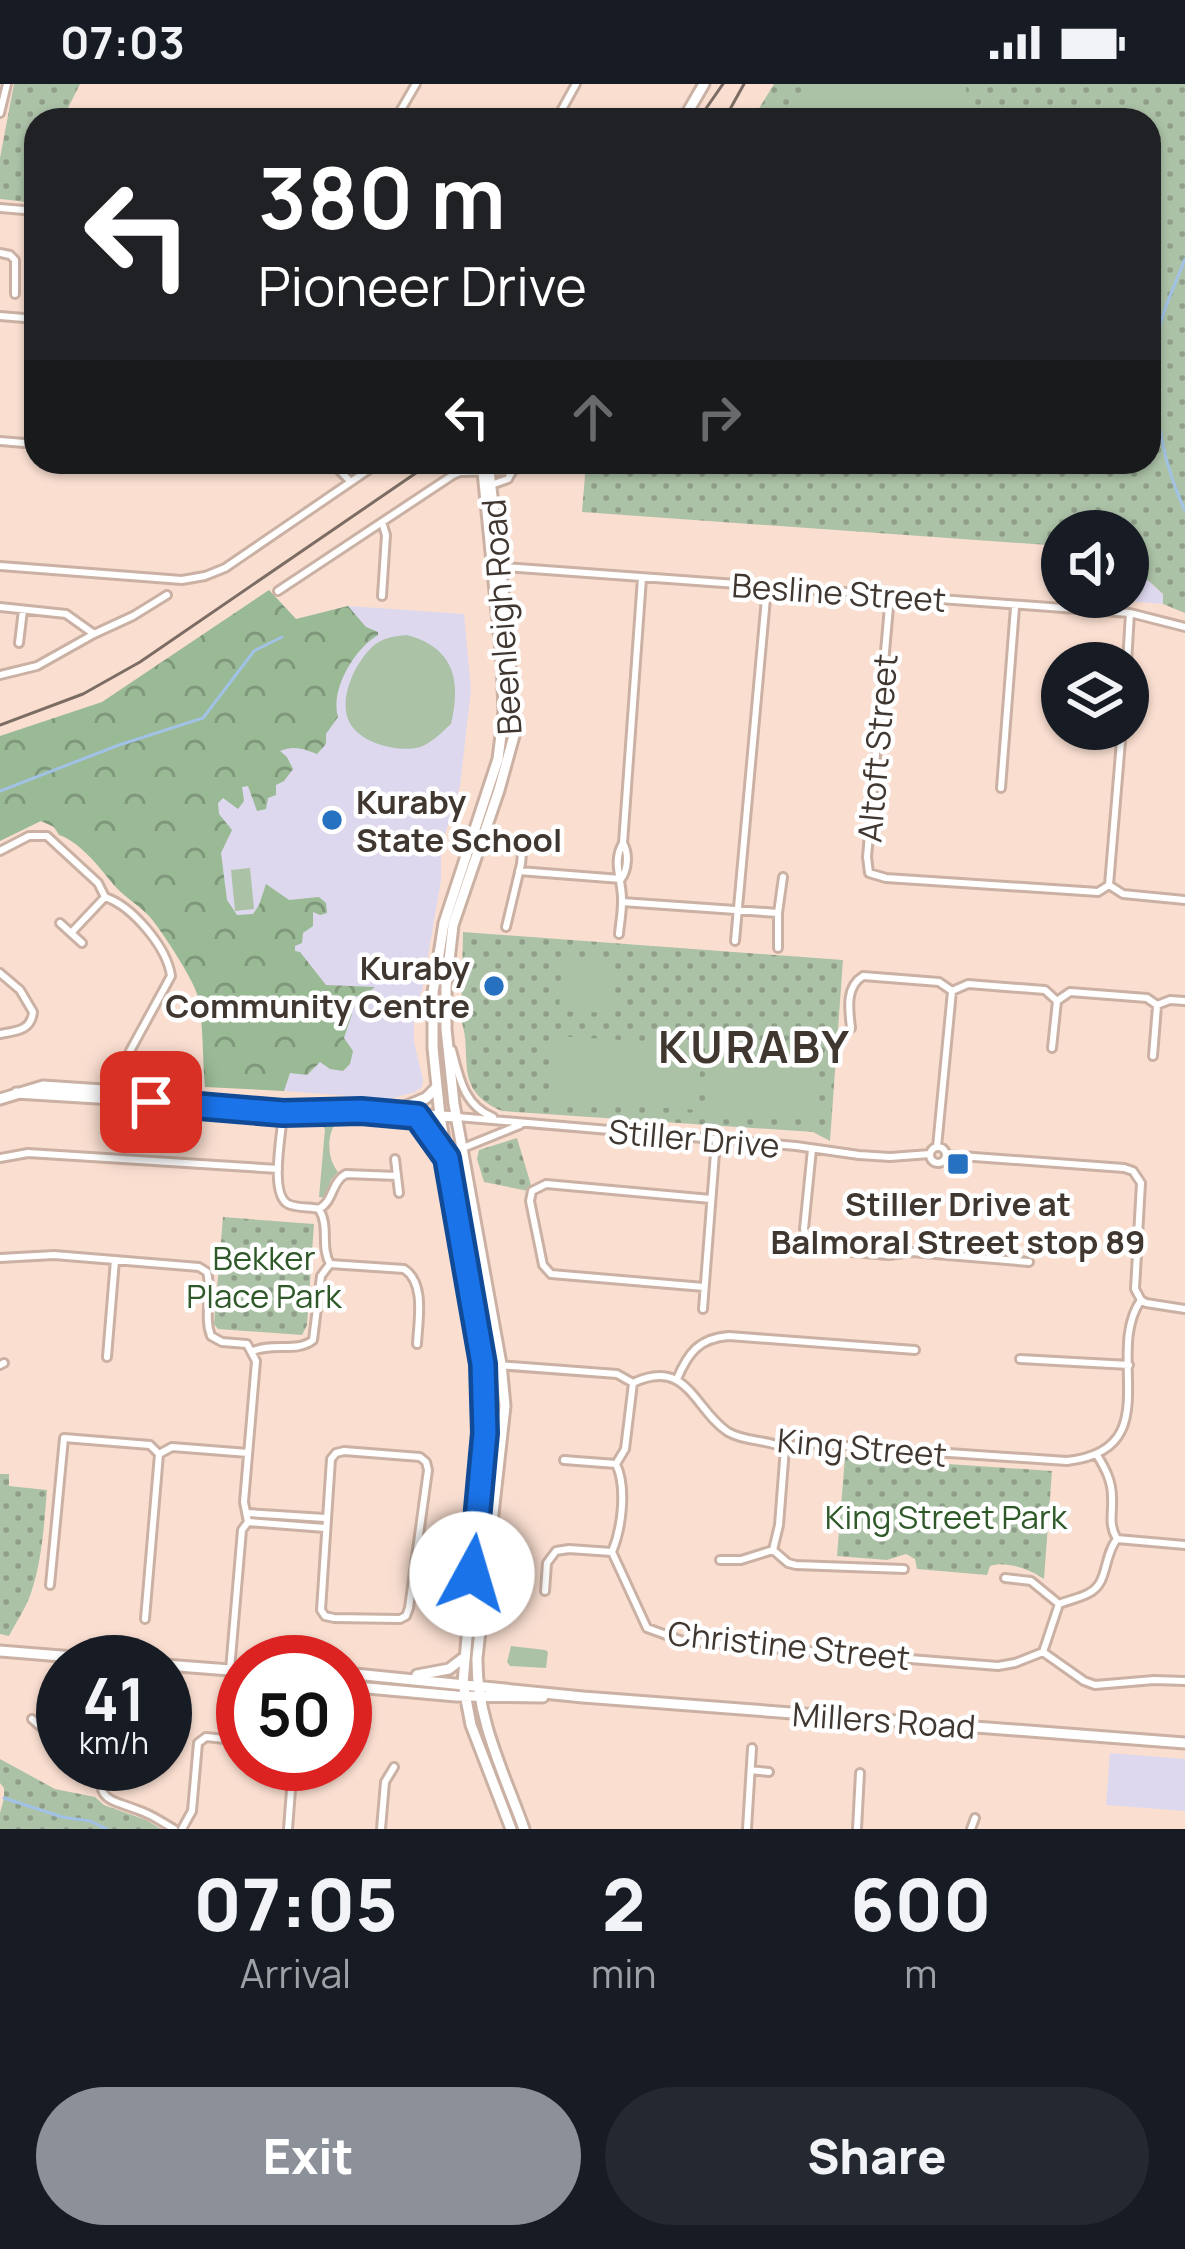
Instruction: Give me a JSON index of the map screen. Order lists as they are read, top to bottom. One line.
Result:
{"streets":{"main road":["Beenleigh Road","Millers Road"],"street":["Besline Street","Altoft Street","Stiller Drive","King Street","Christine Street"]},"crossings":[["Besline Street","Beenleigh Road"],["Besline Street","Altoft Street"],["Beenleigh Road","Stiller Drive"],["Beenleigh Road","Millers Road"]],"districts":["KURABY"],"parks":["Bekker Place Park","King Street Park"],"places":{"other":["Kuraby State School","Kuraby Community Centre"],"transit":["Stiller Drive at Balmoral Street stop 89"]},"page":{"status":"07:03","turn":["380 m","Pioneer Drive"],"speed":"41 km/h","limit":"50","eta":["07:05","Arrival","2","min","600","m"],"buttons":["Exit","Share"]}}
